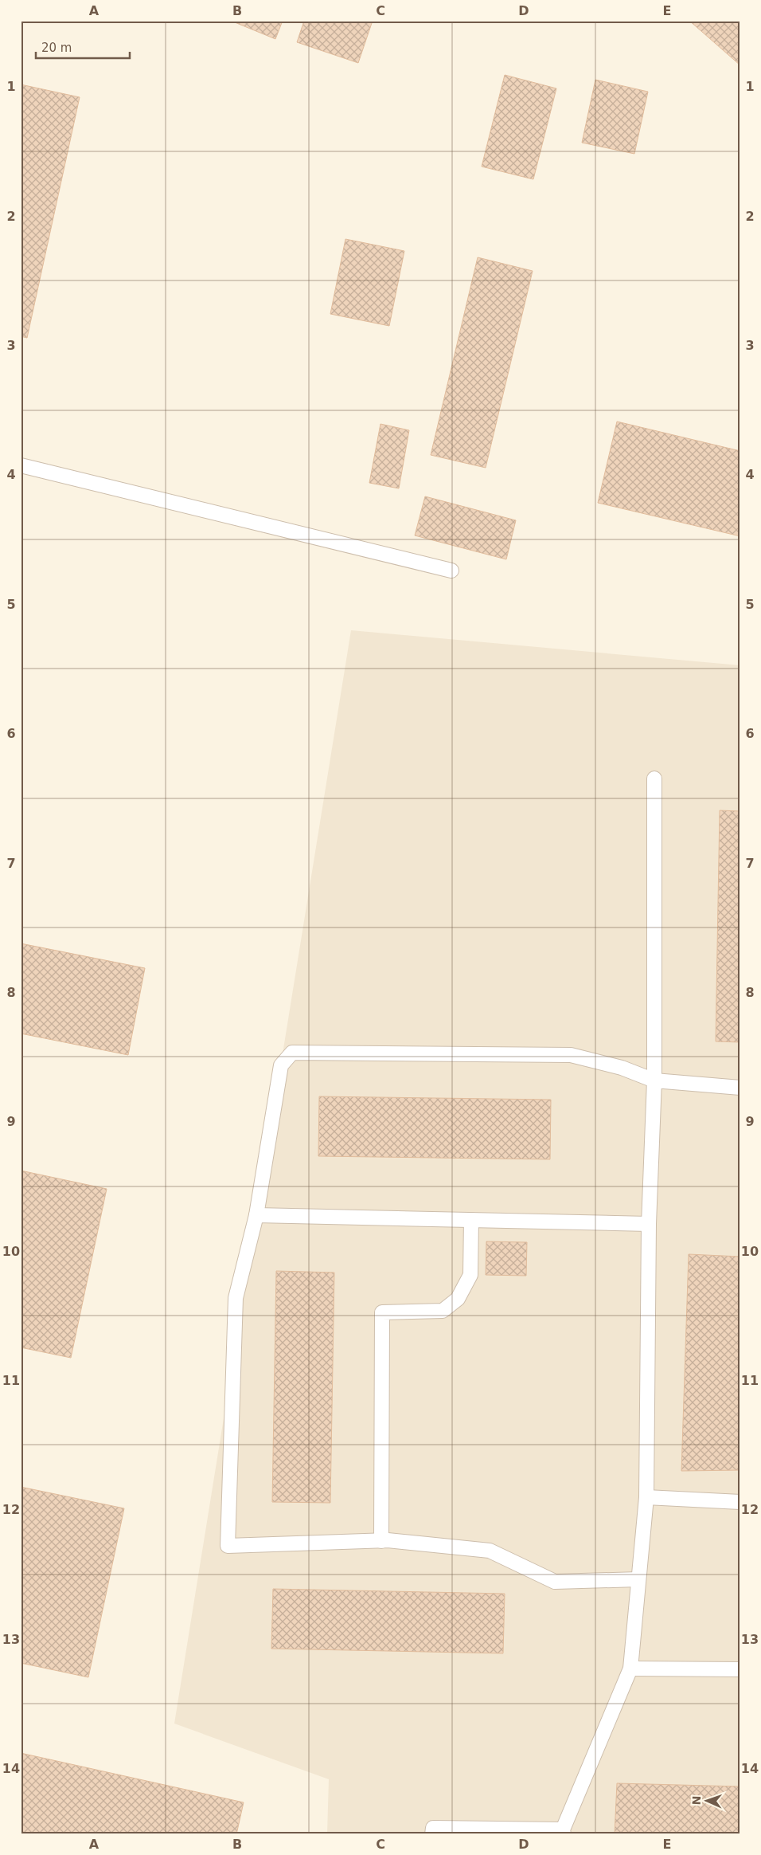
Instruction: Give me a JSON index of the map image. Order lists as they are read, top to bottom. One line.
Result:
{"scale_bar":"20 m","north":"left","grid":{"columns":["A","B","C","D","E"],"rows":["1","2","3","4","5","6","7","8","9","10","11","12","13","14"]}}
